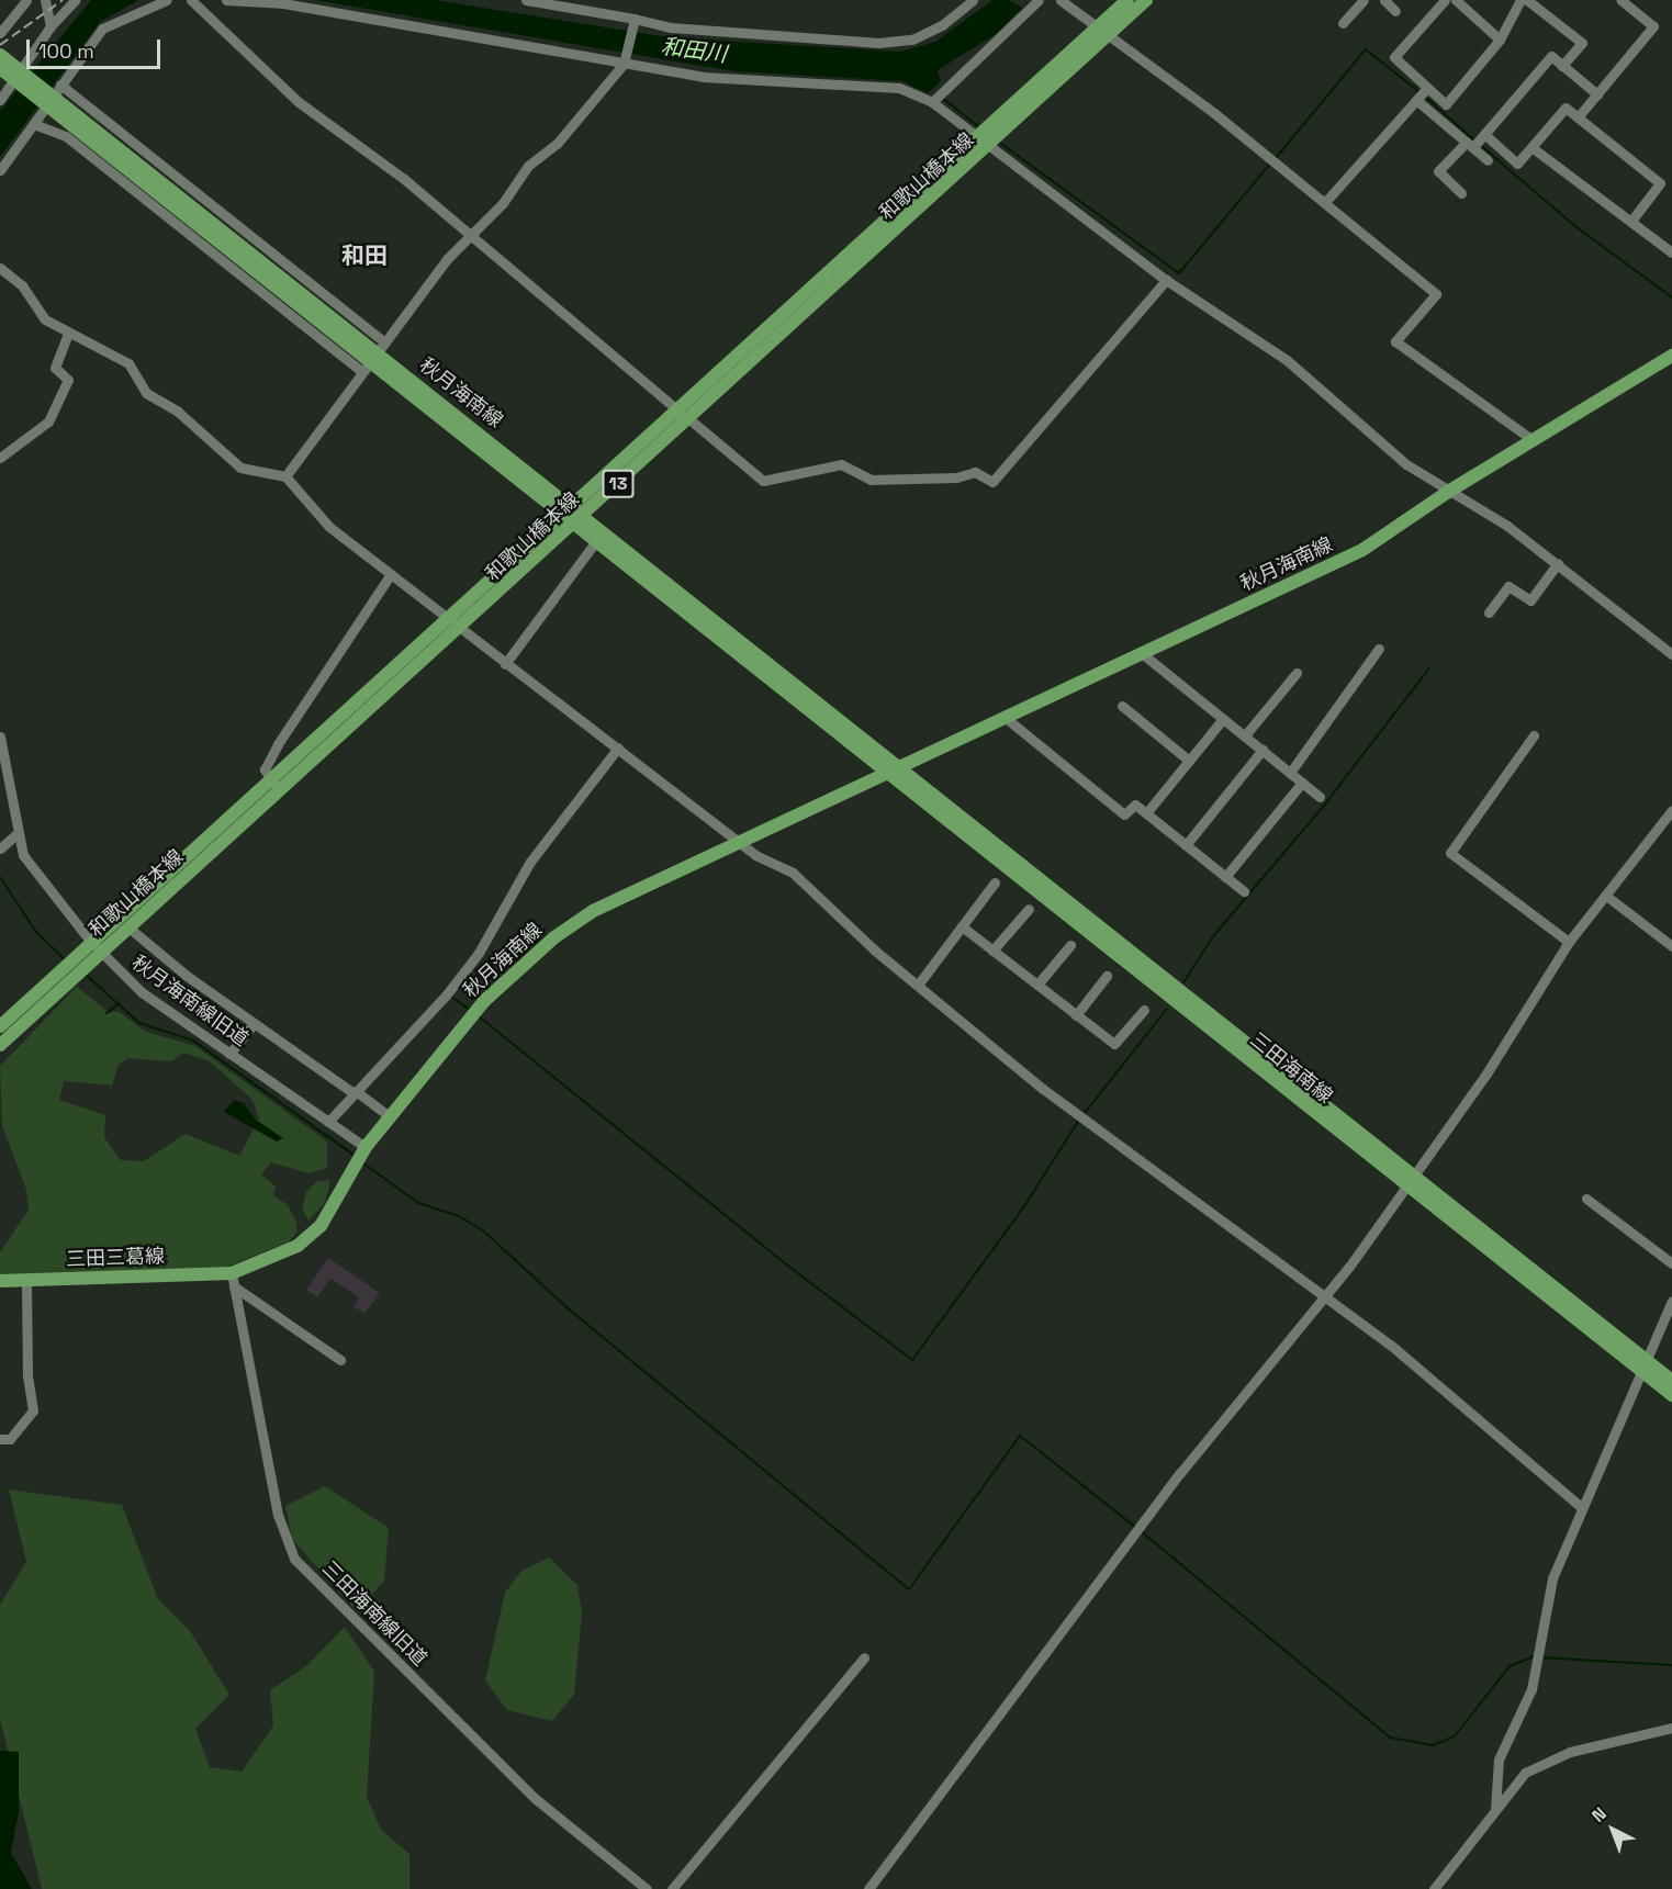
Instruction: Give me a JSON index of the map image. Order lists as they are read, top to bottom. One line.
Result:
{"streets":{"main road":["和歌山橋本線","秋月海南線","13","三田海南線","三田三葛線"],"street":["秋月海南線旧道","三田海南線旧道"]},"crossings":[["和歌山橋本線","秋月海南線"],["和歌山橋本線","秋月海南線旧道"],["秋月海南線","秋月海南線旧道"],["秋月海南線","三田海南線"],["秋月海南線","三田三葛線"],["秋月海南線","三田海南線旧道"],["三田三葛線","三田海南線旧道"]],"districts":["和田"],"water":["和田川"],"scale_bar":"100 m","north":"top left"}
